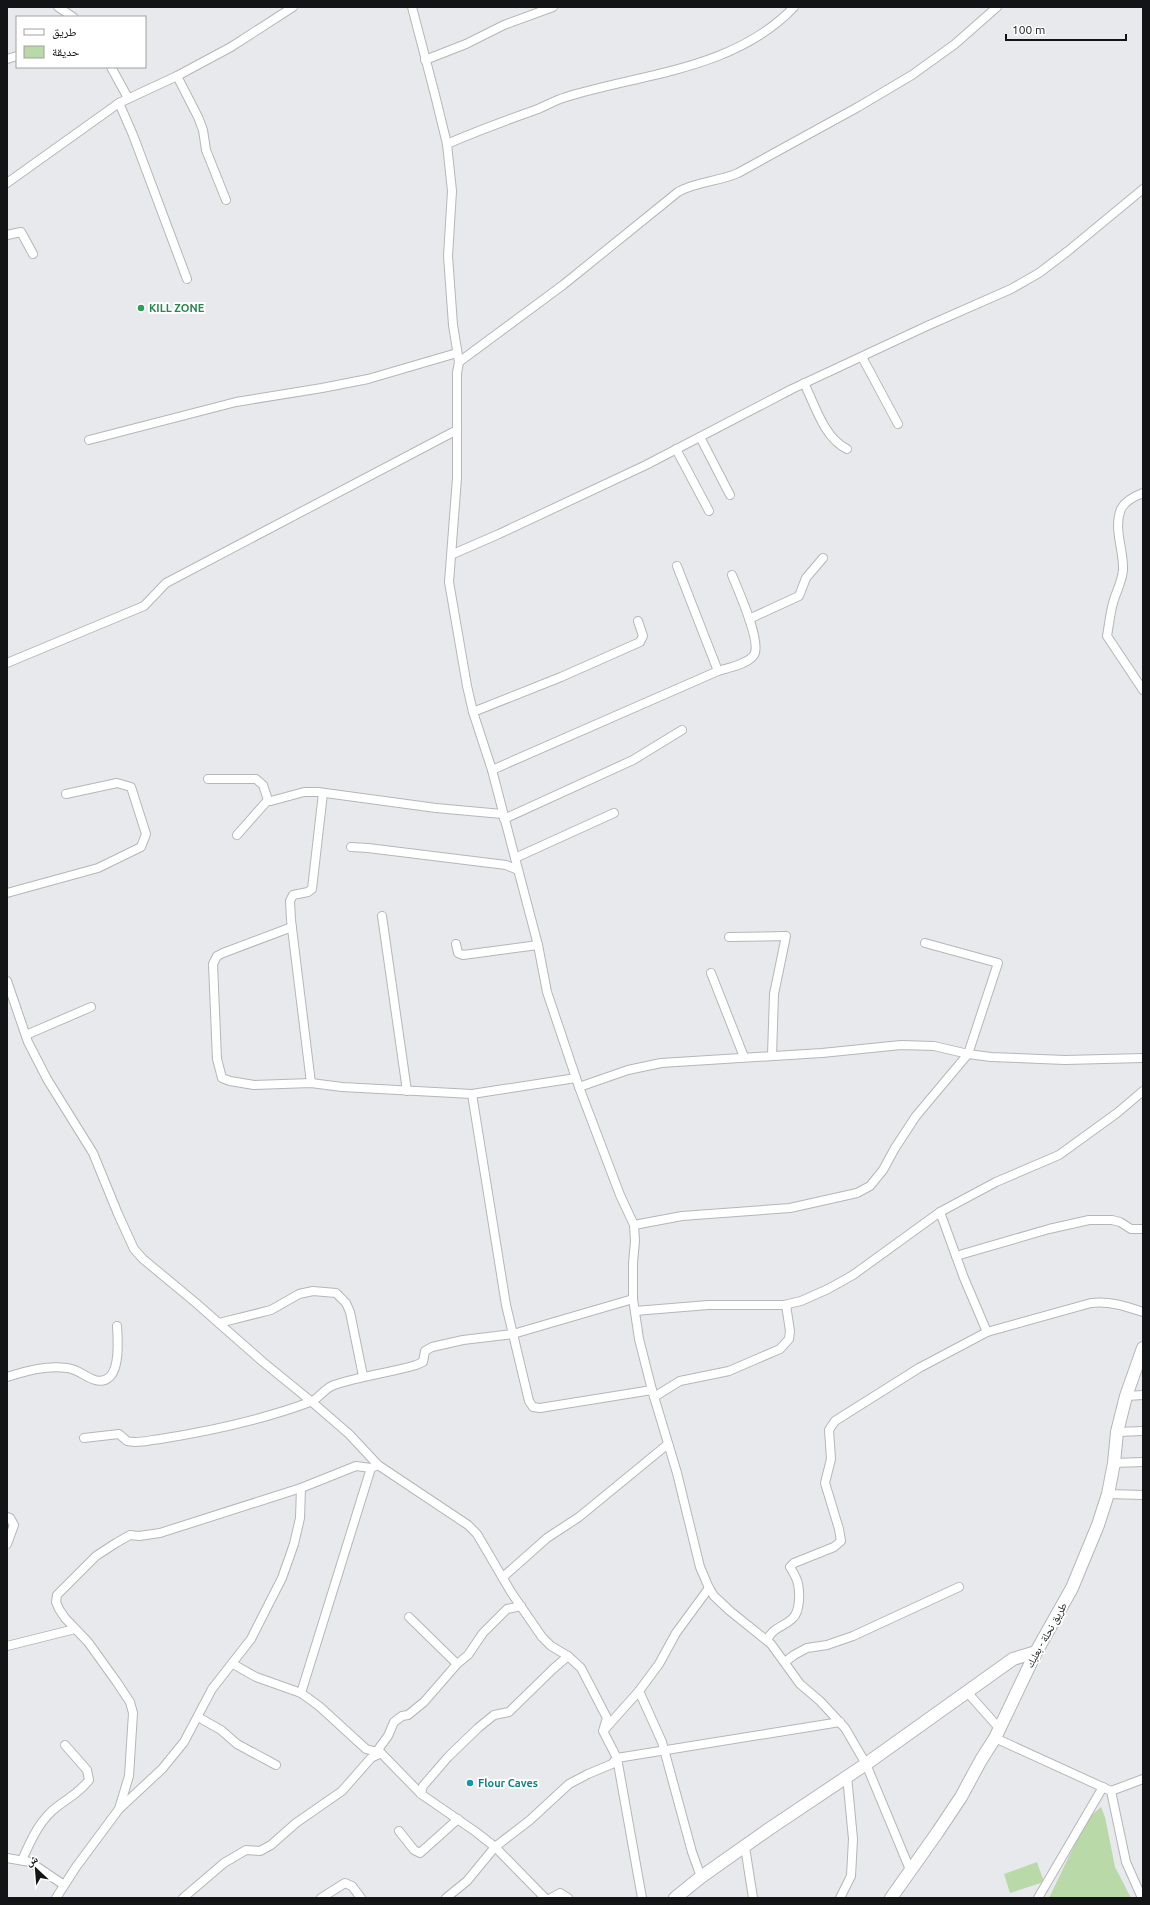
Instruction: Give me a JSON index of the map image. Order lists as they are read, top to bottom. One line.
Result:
{"streets":{"street":["طريق نحلة - بعلبك"]},"places":["KILL ZONE","Flour Caves"],"legend":["طريق","حديقة"],"scale_bar":"100 m","north":"top left"}
